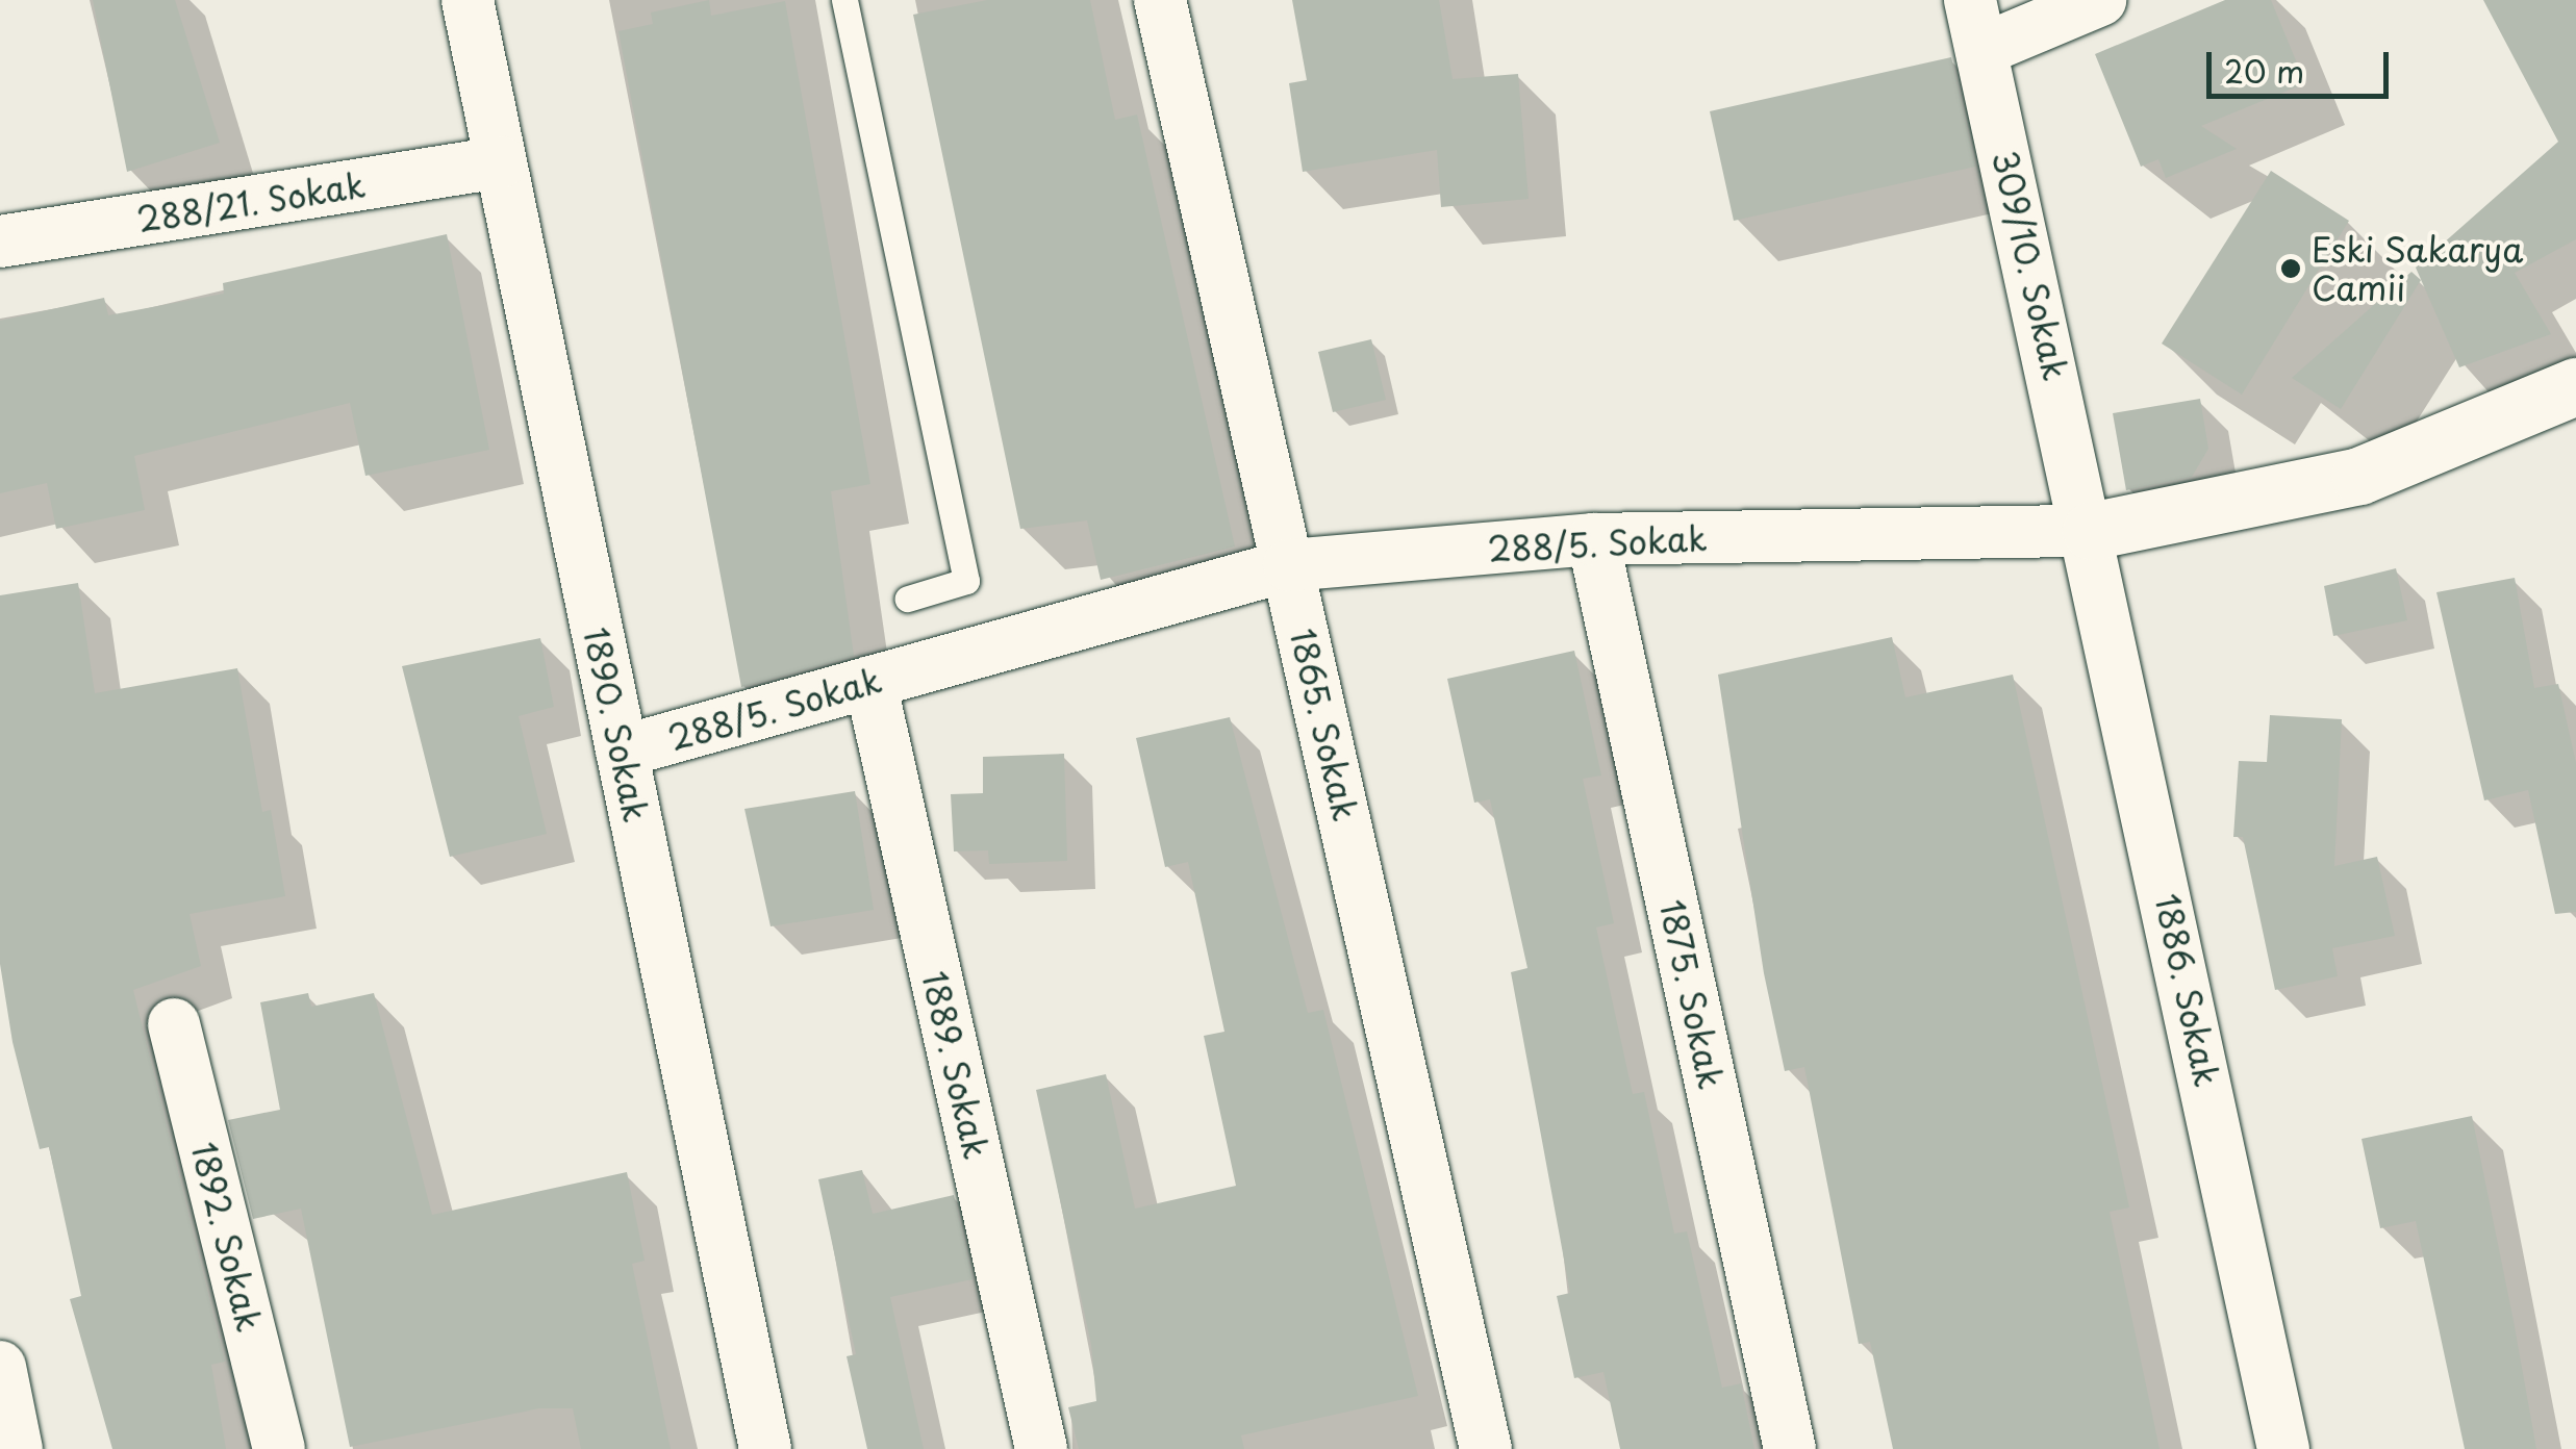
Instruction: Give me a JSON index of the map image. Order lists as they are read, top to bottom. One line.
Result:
{"streets":{"street":["288/21. Sokak","309/10. Sokak","288/5. Sokak","1890. Sokak","1865. Sokak","1886. Sokak","1875. Sokak","1889. Sokak","1892. Sokak"]},"crossings":[["288/21. Sokak","1890. Sokak"],["309/10. Sokak","288/5. Sokak"],["309/10. Sokak","1886. Sokak"],["288/5. Sokak","1890. Sokak"],["288/5. Sokak","1865. Sokak"],["288/5. Sokak","1886. Sokak"],["288/5. Sokak","1875. Sokak"],["288/5. Sokak","1889. Sokak"]],"places":["Eski Sakarya Camii"],"scale_bar":"20 m"}
